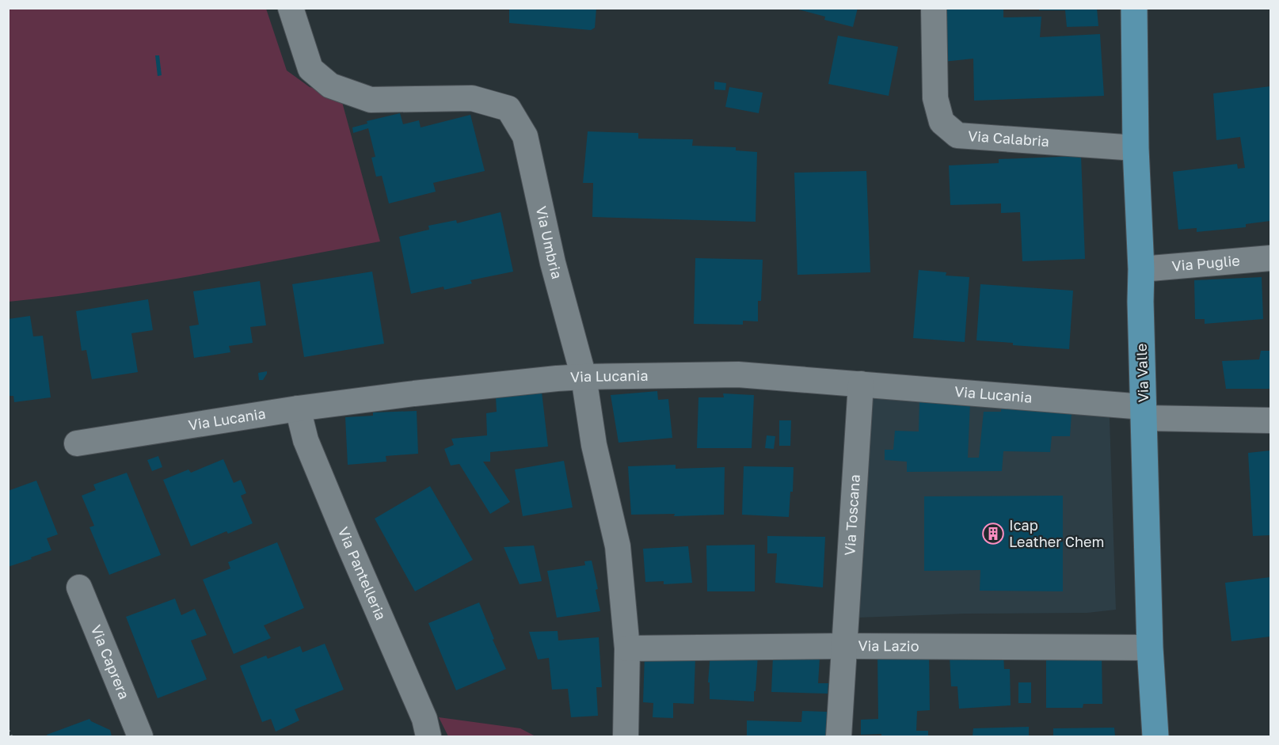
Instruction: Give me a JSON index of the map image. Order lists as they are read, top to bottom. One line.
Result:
{"streets":{"main road":["Via Valle"],"street":["Via Calabria","Via Umbria","Via Puglie","Via Lucania","Via Toscana","Via Pantelleria","Via Lazio","Via Caprera"]},"crossings":[["Via Calabria","Via Valle"],["Via Umbria","Via Lucania"],["Via Umbria","Via Lazio"],["Via Puglie","Via Valle"],["Via Valle","Via Lucania"],["Via Valle","Via Lazio"],["Via Lucania","Via Toscana"],["Via Lucania","Via Pantelleria"],["Via Toscana","Via Lazio"]],"places":{"building":["Icap Leather Chem"]}}
